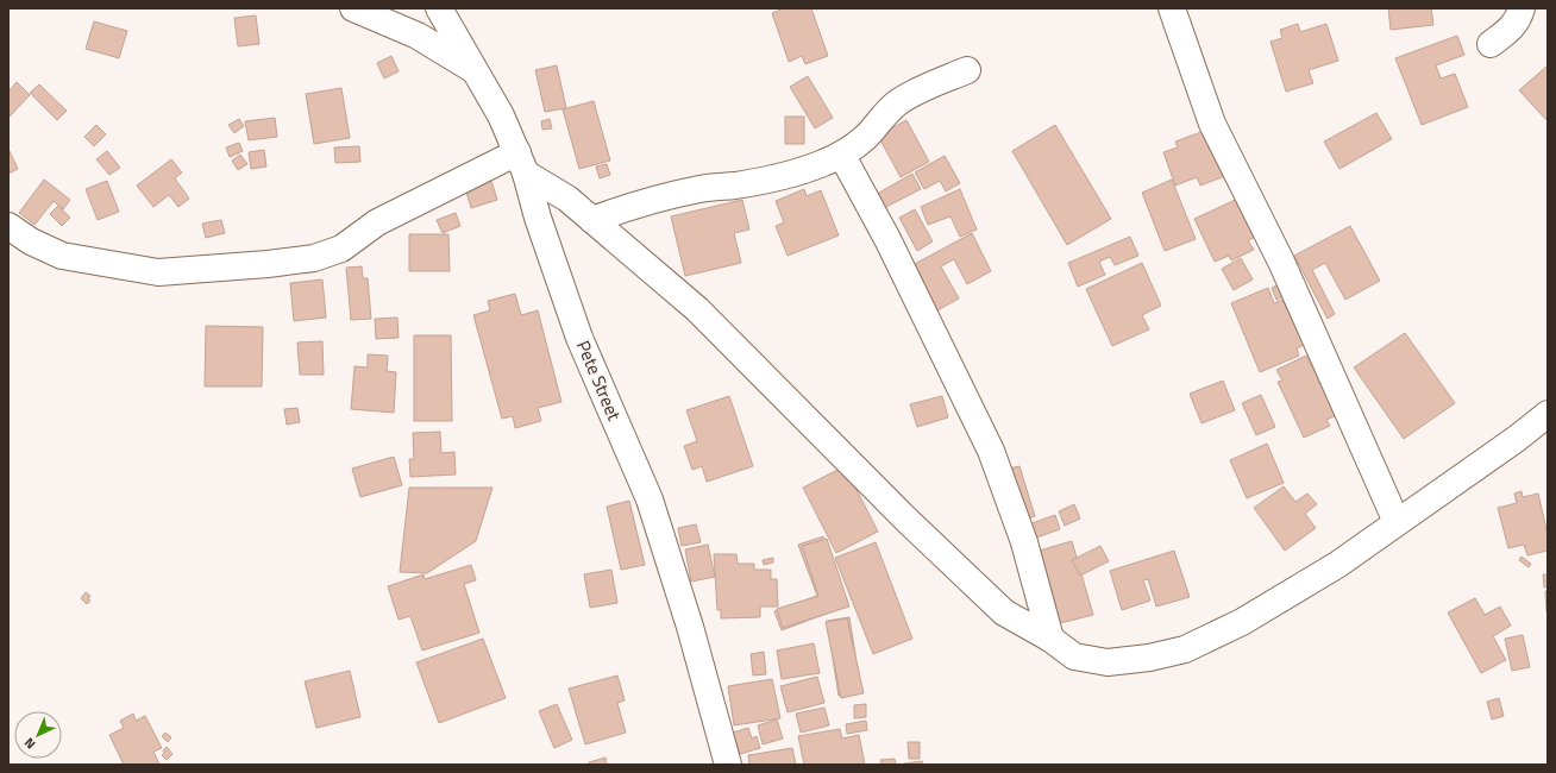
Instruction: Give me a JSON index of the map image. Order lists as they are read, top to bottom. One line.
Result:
{"streets":{"street":["Pete Street"]},"north":"bottom left"}
